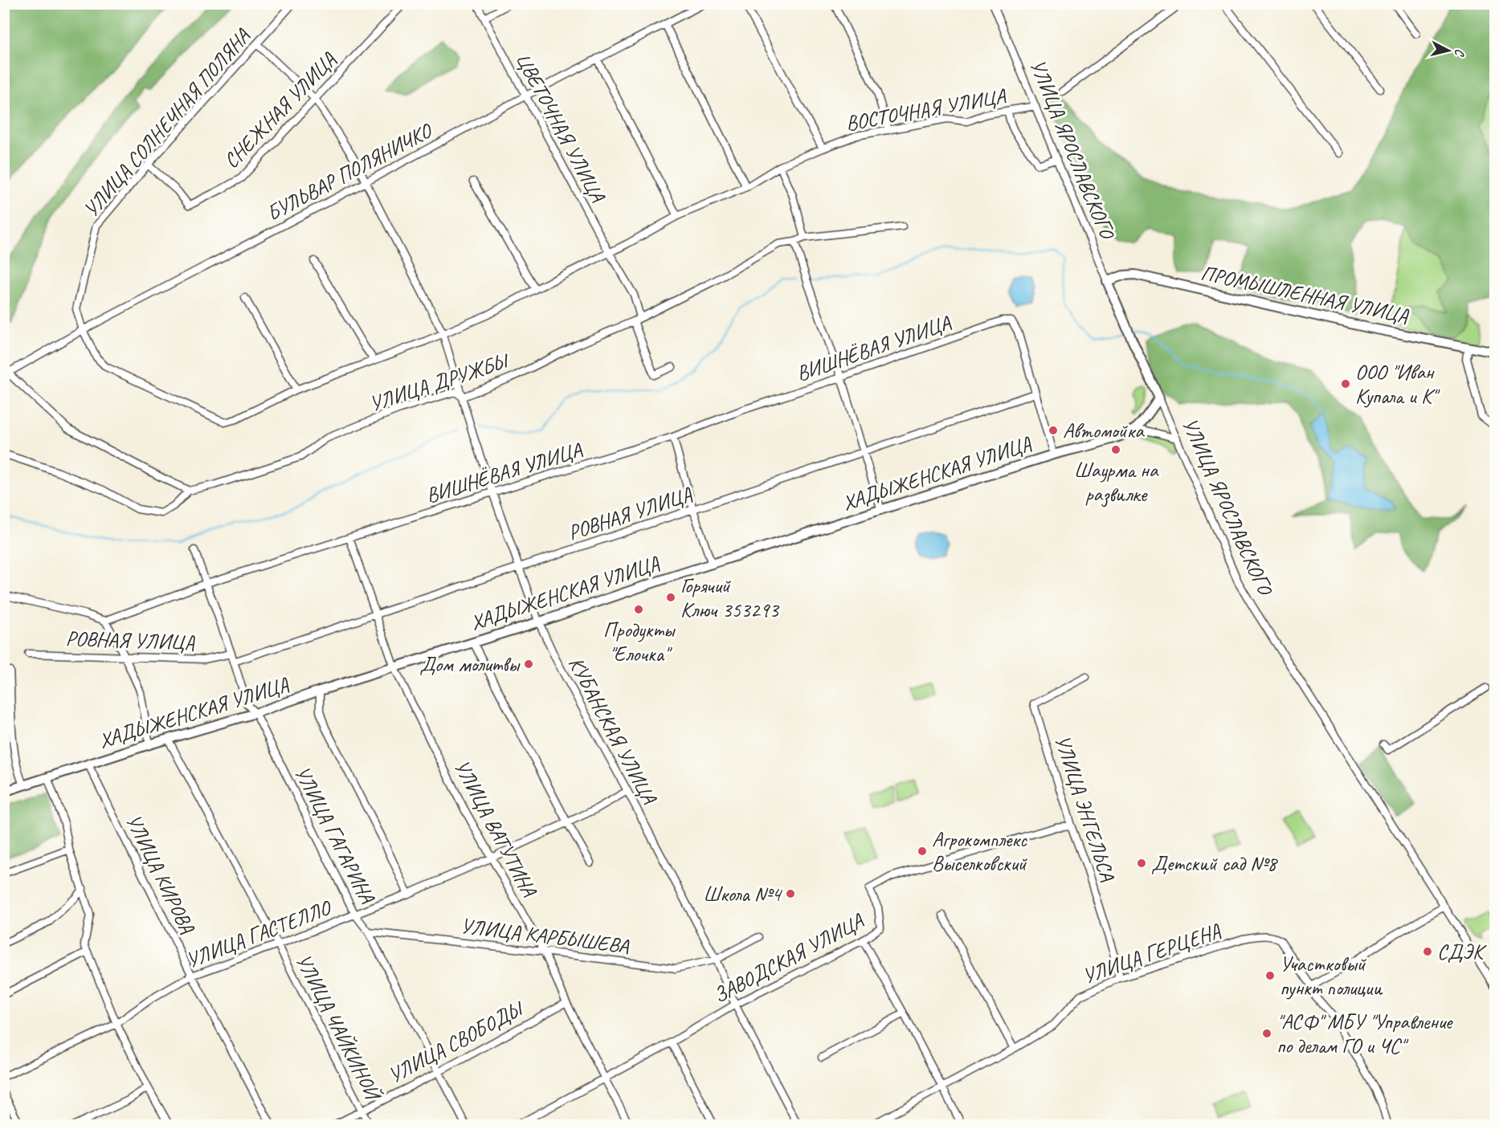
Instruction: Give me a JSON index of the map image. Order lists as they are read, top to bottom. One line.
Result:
{"streets":{"main road":["УЛИЦА ЯРОСЛАВСКОГО","ПРОМЫШЛЕННАЯ УЛИЦА","ХАДЫЖЕНСКАЯ УЛИЦА"],"street":["ВОСТОЧНАЯ УЛИЦА","СНЕЖНАЯ УЛИЦА","УЛИЦА СОЛНЕЧНАЯ ПОЛЯНА","ЦВЕТОЧНАЯ УЛИЦА","БУЛЬВАР ПОЛЯНИЧКО","ВИШНЁВАЯ УЛИЦА","УЛИЦА ДРУЖБЫ","РОВНАЯ УЛИЦА","КУБАНСКАЯ УЛИЦА","УЛИЦА ЭНГЕЛЬСА","УЛИЦА ВАТУТИНА","УЛИЦА ГАГАРИНА","УЛИЦА КИРОВА","УЛИЦА ГАСТЕЛЛО","УЛИЦА КАРБЫШЕВА","УЛИЦА ГЕРЦЕНА","ЗАВОДСКАЯ УЛИЦА","УЛИЦА ЧАЙКИНОЙ","УЛИЦА СВОБОДЫ"]},"crossings":[["ВОСТОЧНАЯ УЛИЦА","УЛИЦА СОЛНЕЧНАЯ ПОЛЯНА"],["ВОСТОЧНАЯ УЛИЦА","ЦВЕТОЧНАЯ УЛИЦА"],["ВОСТОЧНАЯ УЛИЦА","УЛИЦА ЯРОСЛАВСКОГО"],["ВОСТОЧНАЯ УЛИЦА","БУЛЬВАР ПОЛЯНИЧКО"],["ВОСТОЧНАЯ УЛИЦА","КУБАНСКАЯ УЛИЦА"],["СНЕЖНАЯ УЛИЦА","УЛИЦА СОЛНЕЧНАЯ ПОЛЯНА"],["СНЕЖНАЯ УЛИЦА","КУБАНСКАЯ УЛИЦА"],["УЛИЦА СОЛНЕЧНАЯ ПОЛЯНА","БУЛЬВАР ПОЛЯНИЧКО"],["УЛИЦА СОЛНЕЧНАЯ ПОЛЯНА","КУБАНСКАЯ УЛИЦА"],["ЦВЕТОЧНАЯ УЛИЦА","БУЛЬВАР ПОЛЯНИЧКО"],["ЦВЕТОЧНАЯ УЛИЦА","УЛИЦА ДРУЖБЫ"],["УЛИЦА ЯРОСЛАВСКОГО","ПРОМЫШЛЕННАЯ УЛИЦА"],["БУЛЬВАР ПОЛЯНИЧКО","КУБАНСКАЯ УЛИЦА"],["ВИШНЁВАЯ УЛИЦА","РОВНАЯ УЛИЦА"],["ВИШНЁВАЯ УЛИЦА","КУБАНСКАЯ УЛИЦА"],["ВИШНЁВАЯ УЛИЦА","УЛИЦА ВАТУТИНА"],["ВИШНЁВАЯ УЛИЦА","УЛИЦА ГАГАРИНА"],["УЛИЦА ДРУЖБЫ","КУБАНСКАЯ УЛИЦА"],["ХАДЫЖЕНСКАЯ УЛИЦА","КУБАНСКАЯ УЛИЦА"],["ХАДЫЖЕНСКАЯ УЛИЦА","УЛИЦА ВАТУТИНА"],["ХАДЫЖЕНСКАЯ УЛИЦА","УЛИЦА ГАГАРИНА"],["ХАДЫЖЕНСКАЯ УЛИЦА","УЛИЦА КИРОВА"],["ХАДЫЖЕНСКАЯ УЛИЦА","УЛИЦА ЧАЙКИНОЙ"],["РОВНАЯ УЛИЦА","КУБАНСКАЯ УЛИЦА"],["РОВНАЯ УЛИЦА","УЛИЦА ВАТУТИНА"],["РОВНАЯ УЛИЦА","УЛИЦА ГАГАРИНА"],["КУБАНСКАЯ УЛИЦА","УЛИЦА ГАСТЕЛЛО"],["КУБАНСКАЯ УЛИЦА","УЛИЦА КАРБЫШЕВА"],["КУБАНСКАЯ УЛИЦА","ЗАВОДСКАЯ УЛИЦА"],["УЛИЦА ЭНГЕЛЬСА","УЛИЦА ГЕРЦЕНА"],["УЛИЦА ЭНГЕЛЬСА","ЗАВОДСКАЯ УЛИЦА"],["УЛИЦА ВАТУТИНА","УЛИЦА ГАСТЕЛЛО"],["УЛИЦА ВАТУТИНА","УЛИЦА КАРБЫШЕВА"],["УЛИЦА ВАТУТИНА","ЗАВОДСКАЯ УЛИЦА"],["УЛИЦА ВАТУТИНА","УЛИЦА СВОБОДЫ"],["УЛИЦА ГАГАРИНА","УЛИЦА ГАСТЕЛЛО"],["УЛИЦА ГАГАРИНА","УЛИЦА КАРБЫШЕВА"],["УЛИЦА ГАГАРИНА","УЛИЦА СВОБОДЫ"],["УЛИЦА КИРОВА","УЛИЦА ГАСТЕЛЛО"],["УЛИЦА ГАСТЕЛЛО","УЛИЦА ЧАЙКИНОЙ"],["УЛИЦА КАРБЫШЕВА","ЗАВОДСКАЯ УЛИЦА"],["УЛИЦА ЧАЙКИНОЙ","УЛИЦА СВОБОДЫ"]],"places":["ООО \"Иван Купала и К\"","Автомойка","Шаурма на развилке","Горячий Ключ 353293","Продукты \"Елочка\"","Дом молитвы","Агрокомплекс Выселковский","Детский сад №8","Школа №4","СДЭК","Участковый пункт полиции","\"АСФ\" МБУ \"Управление по делам ГО и ЧС\""],"north":"right"}
